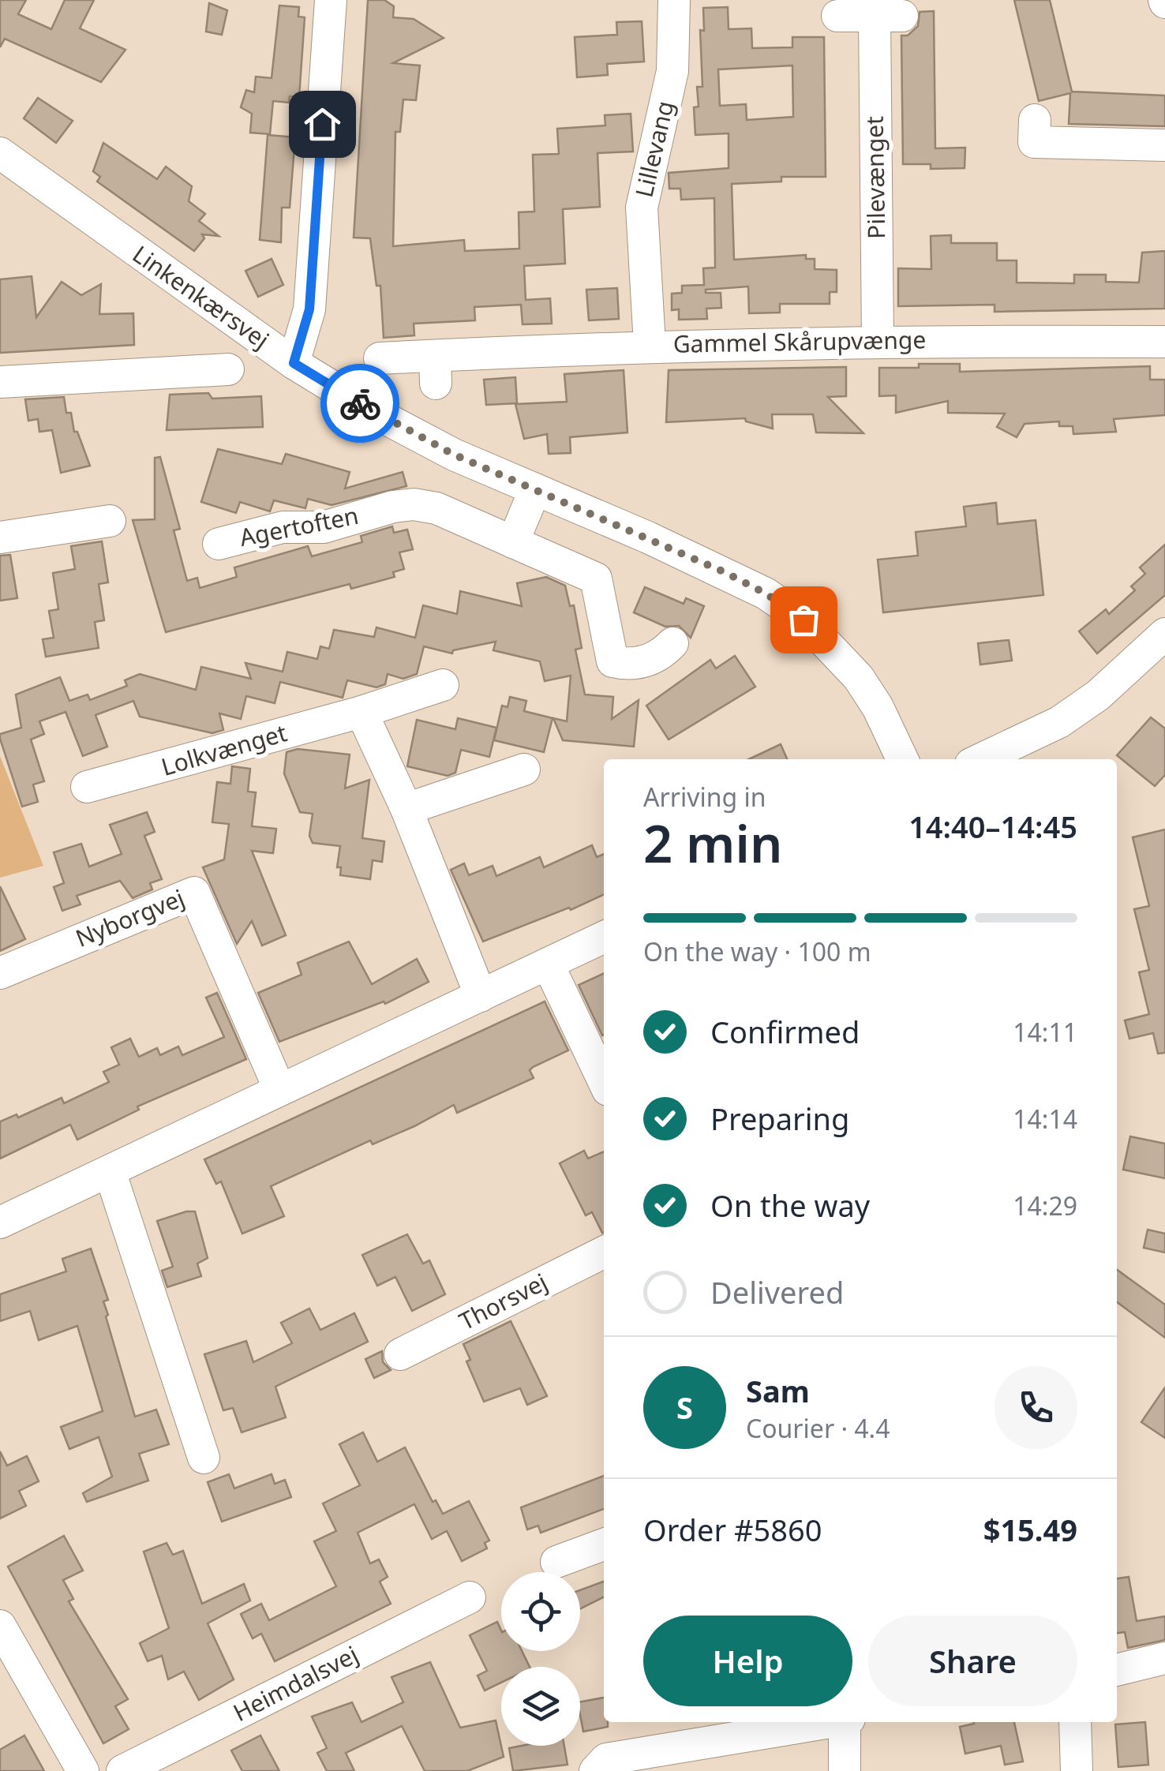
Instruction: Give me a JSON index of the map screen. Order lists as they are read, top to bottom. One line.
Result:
{"streets":{"street":["Lillevang","Pilevænget","Linkenkærsvej","Gammel Skårupvænge","Agertoften","Lolkvænget","Nyborgvej","Thorsvej","Heimdalsvej"]},"crossings":[["Lillevang","Gammel Skårupvænge"],["Pilevænget","Gammel Skårupvænge"]],"page":{"heading":["2 min","Arriving in","14:40–14:45"],"panel":["Sam","Courier · 4.4","Order #5860","$15.49"],"bar":"On the way · 100 m","list":[["Confirmed","14:11"],["Preparing","14:14"],["On the way","14:29"],"Delivered"],"round":"S","buttons":["Help","Share"]}}
